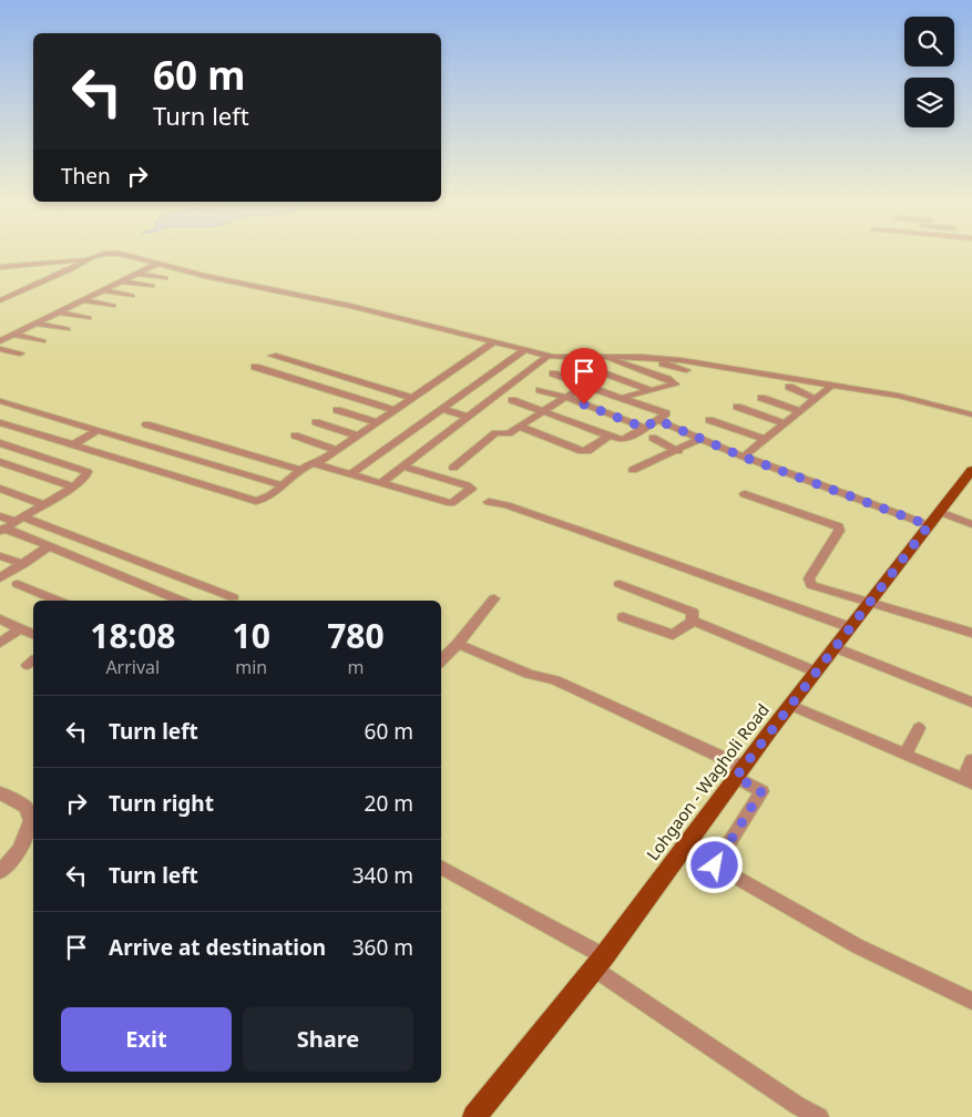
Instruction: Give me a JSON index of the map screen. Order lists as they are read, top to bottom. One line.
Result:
{"streets":{"main road":["Lohgaon - Wagholi Road"]},"page":{"turn":["60 m","Turn left"],"then":"Then","eta":["18:08","Arrival","10","min","780","m"],"list":[{"name":"Turn left","value":"60 m"},{"name":"Turn right","value":"20 m"},{"name":"Turn left","value":"340 m"},{"name":"Arrive at destination","value":"360 m"}],"buttons":["Exit","Share"]}}
